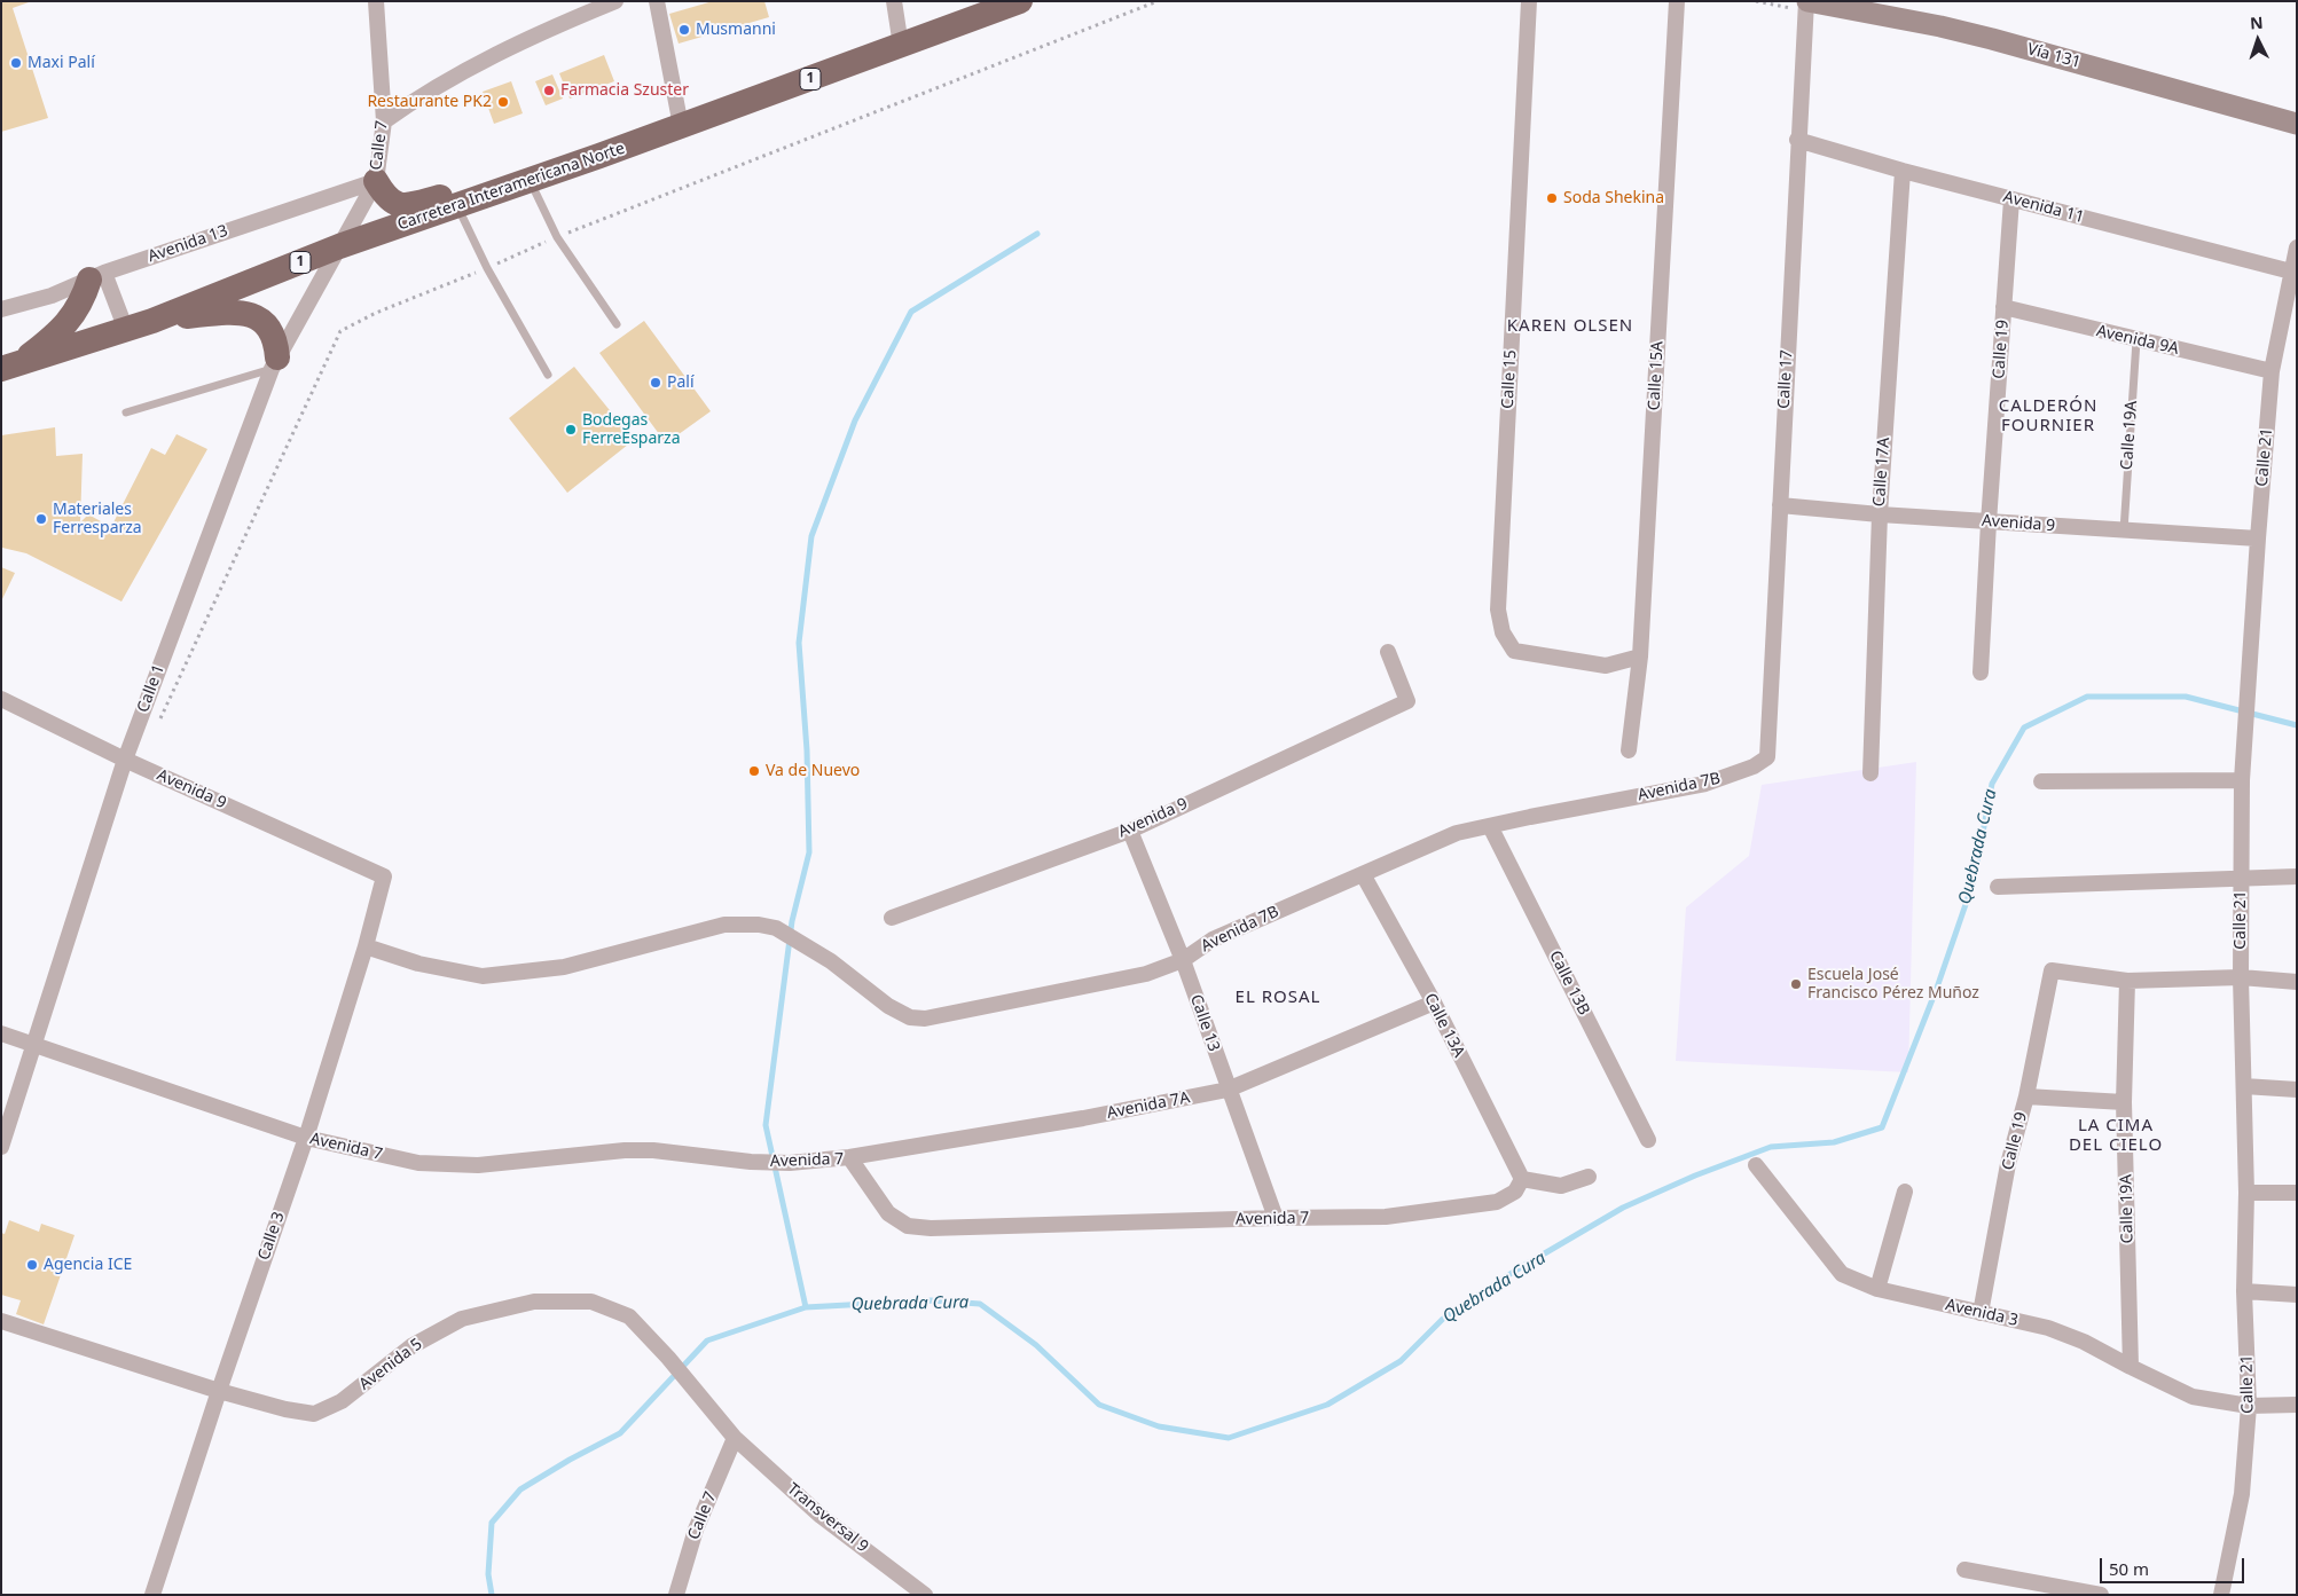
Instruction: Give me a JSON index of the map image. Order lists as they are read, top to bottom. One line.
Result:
{"streets":{"highway":["1","Carretera Interamericana Norte"],"main road":["Vía 131"],"street":["Calle 7","Avenida 11","Avenida 13","Avenida 9A","Calle 19","Calle 15A","Calle 15","Calle 17","Calle 19A","Calle 21","Calle 17A","Avenida 9","Calle 1","Avenida 7B","Calle 13B","Calle 13","Calle 13A","Avenida 7A","Avenida 7","Calle 3","Avenida 3","Avenida 5","Transversal 9"]},"crossings":[["Vía 131","Calle 17"],["Calle 7","Carretera Interamericana Norte"],["Calle 7","Avenida 13"],["Calle 7","Calle 1"],["Calle 7","Avenida 5"],["Calle 7","Transversal 9"],["Carretera Interamericana Norte","Calle 1"],["Avenida 11","Calle 19"],["Avenida 11","Calle 17"],["Avenida 11","Calle 21"],["Avenida 11","Calle 17A"],["Avenida 9A","Calle 19"],["Avenida 9A","Calle 19A"],["Avenida 9A","Calle 21"],["Calle 19","Calle 19A"],["Calle 19","Avenida 9"],["Calle 19","Avenida 3"],["Calle 15A","Calle 15"],["Calle 17","Avenida 9"],["Calle 17","Avenida 7B"],["Calle 19A","Avenida 9"],["Calle 19A","Avenida 3"],["Calle 21","Avenida 9"],["Calle 21","Avenida 3"],["Calle 17A","Avenida 9"],["Avenida 9","Calle 1"],["Avenida 9","Calle 13"],["Avenida 9","Calle 3"],["Calle 1","Avenida 7"],["Avenida 7B","Calle 13B"],["Avenida 7B","Calle 13"],["Avenida 7B","Calle 13A"],["Avenida 7B","Calle 3"],["Calle 13","Avenida 7A"],["Calle 13","Avenida 7"],["Calle 13A","Avenida 7A"],["Calle 13A","Avenida 7"],["Avenida 7A","Avenida 7"],["Avenida 7","Calle 3"],["Calle 3","Avenida 5"],["Avenida 5","Transversal 9"]],"districts":["KAREN OLSEN","CALDERÓN FOURNIER","EL ROSAL","LA CIMA DEL CIELO"],"water":["Quebrada Cura"],"places":["Musmanni","Maxi Palí","Farmacia Szuster","Restaurante PK2","Soda Shekina","Palí","Bodegas FerreEsparza","Materiales Ferresparza","Va de Nuevo","Escuela José Francisco Pérez Muñoz","Agencia ICE"],"scale_bar":"50 m","north":"top"}
